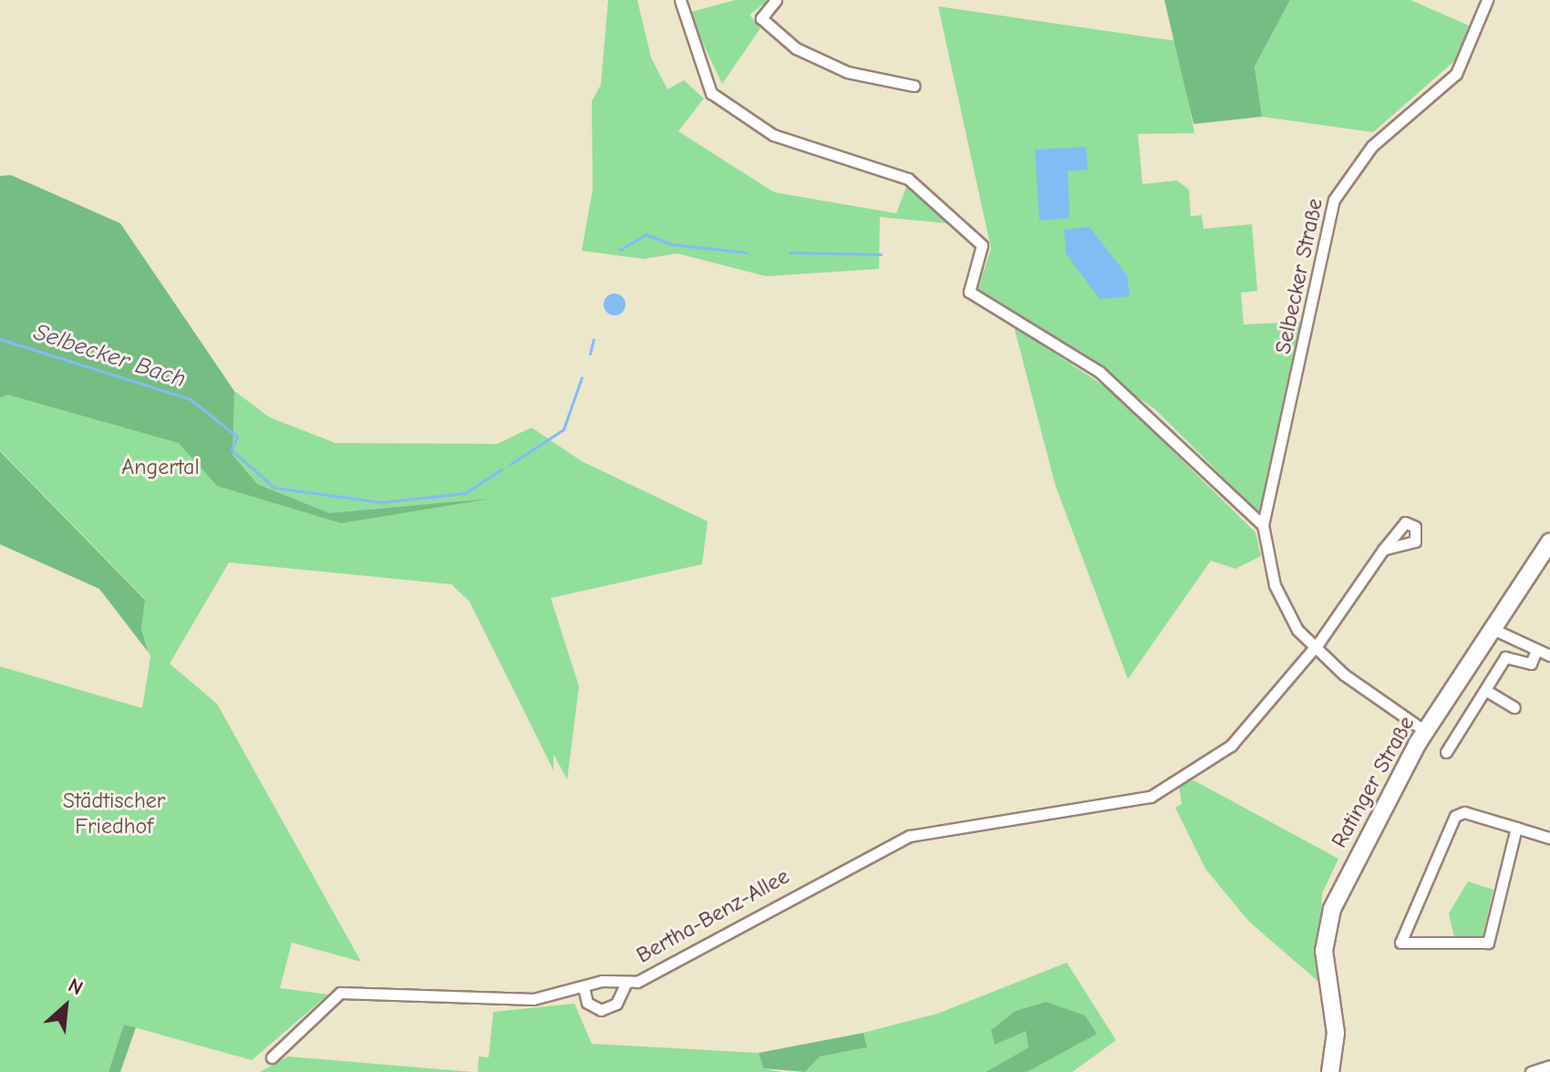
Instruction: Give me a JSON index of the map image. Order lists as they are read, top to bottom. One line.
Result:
{"streets":{"main road":["Ratinger Straße"],"street":["Selbecker Straße","Bertha-Benz-Allee"]},"crossings":[["Selbecker Straße","Ratinger Straße"],["Selbecker Straße","Bertha-Benz-Allee"]],"water":["Selbecker Bach"],"parks":["Angertal","Städtischer Friedhof"],"north":"top right"}
